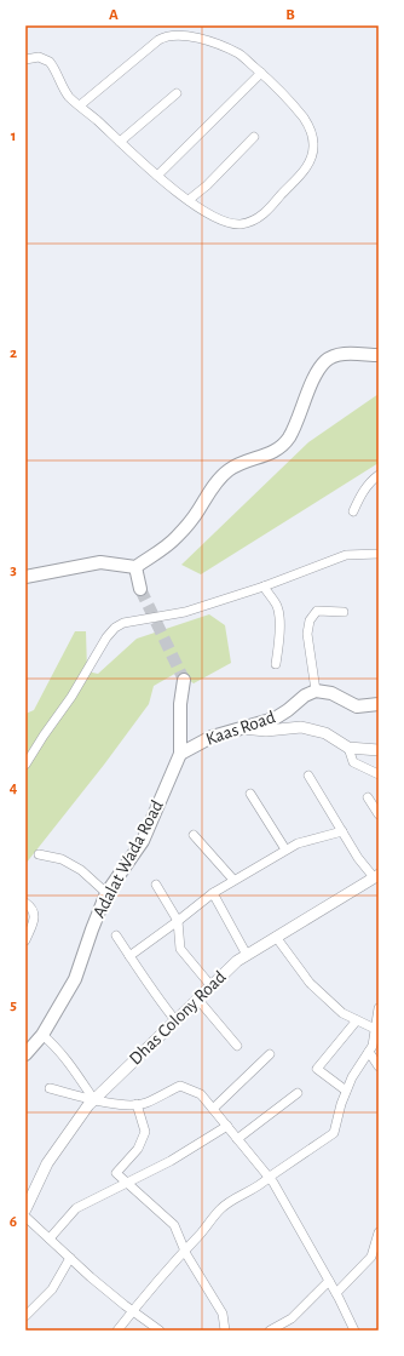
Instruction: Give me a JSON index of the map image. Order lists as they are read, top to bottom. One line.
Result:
{"streets":{"main road":["Kaas Road","Adalat Wada Road"],"street":["Dhas Colony Road"]},"crossings":[["Kaas Road","Adalat Wada Road"]],"grid":{"columns":["A","B"],"rows":["1","2","3","4","5","6"]}}
